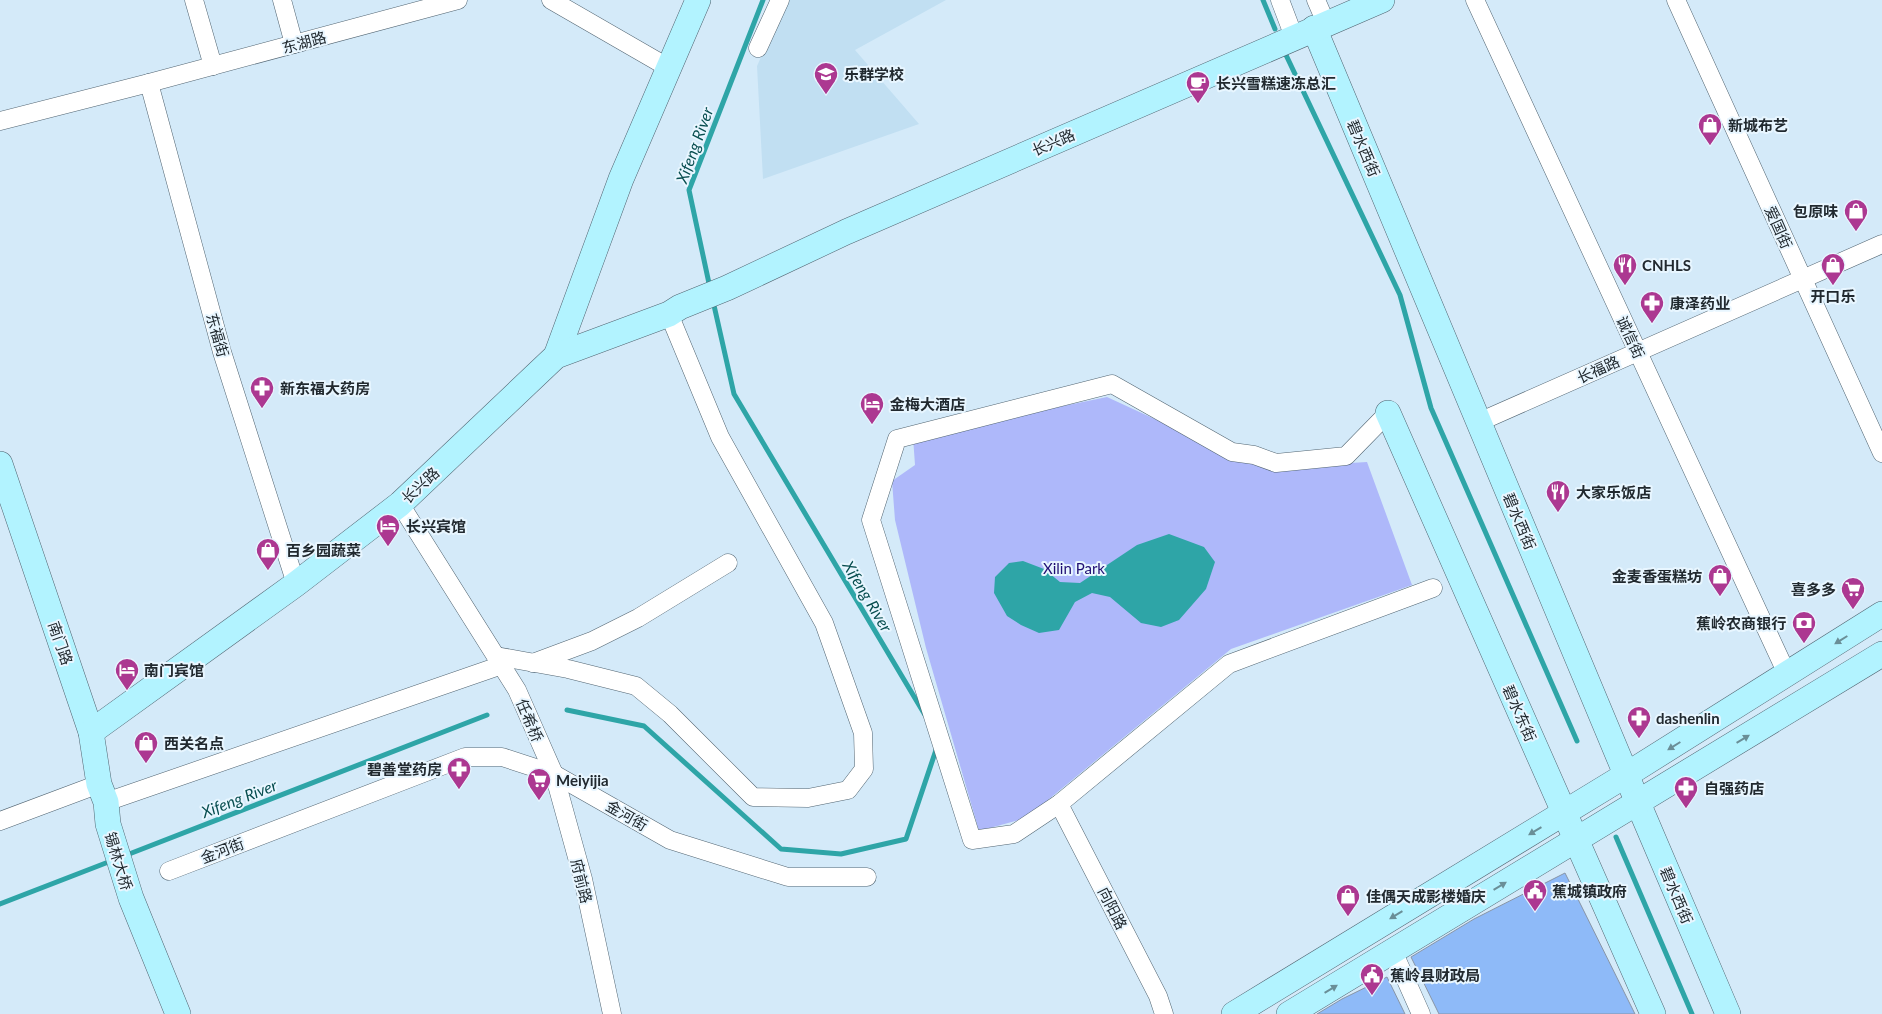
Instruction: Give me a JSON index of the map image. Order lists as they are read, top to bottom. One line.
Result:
{"streets":{"street":["东湖路","长兴路","碧水西街","爱国街","东福街","诚信街","长福路","南门路","碧水东街","任希桥","金河街","锡林大桥","府前路","向阳路"]},"crossings":[["东湖路","东福街"],["长兴路","碧水西街"],["长兴路","东福街"],["长兴路","南门路"],["碧水西街","长福路"],["爱国街","长福路"],["诚信街","长福路"],["南门路","锡林大桥"],["任希桥","府前路"],["金河街","府前路"]],"water":["Xifeng River"],"parks":["Xilin Park"],"places":{"school or university":["乐群学校"],"cafe":["长兴雪糕速冻总汇"],"shop":["新城布艺","包原味","开口乐","百乡园蔬菜","金麦香蛋糕坊","西关名点","佳偶天成影楼婚庆"],"restaurant":["CNHLS","大家乐饭店"],"pharmacy":["康泽药业","新东福大药房","dashenlin","碧善堂药房","自强药店"],"hotel":["金梅大酒店","长兴宾馆","南门宾馆"],"supermarket":["喜多多","Meiyijia"],"bank":["蕉岭农商银行"],"public building":["蕉城镇政府","蕉岭县财政局"]}}
